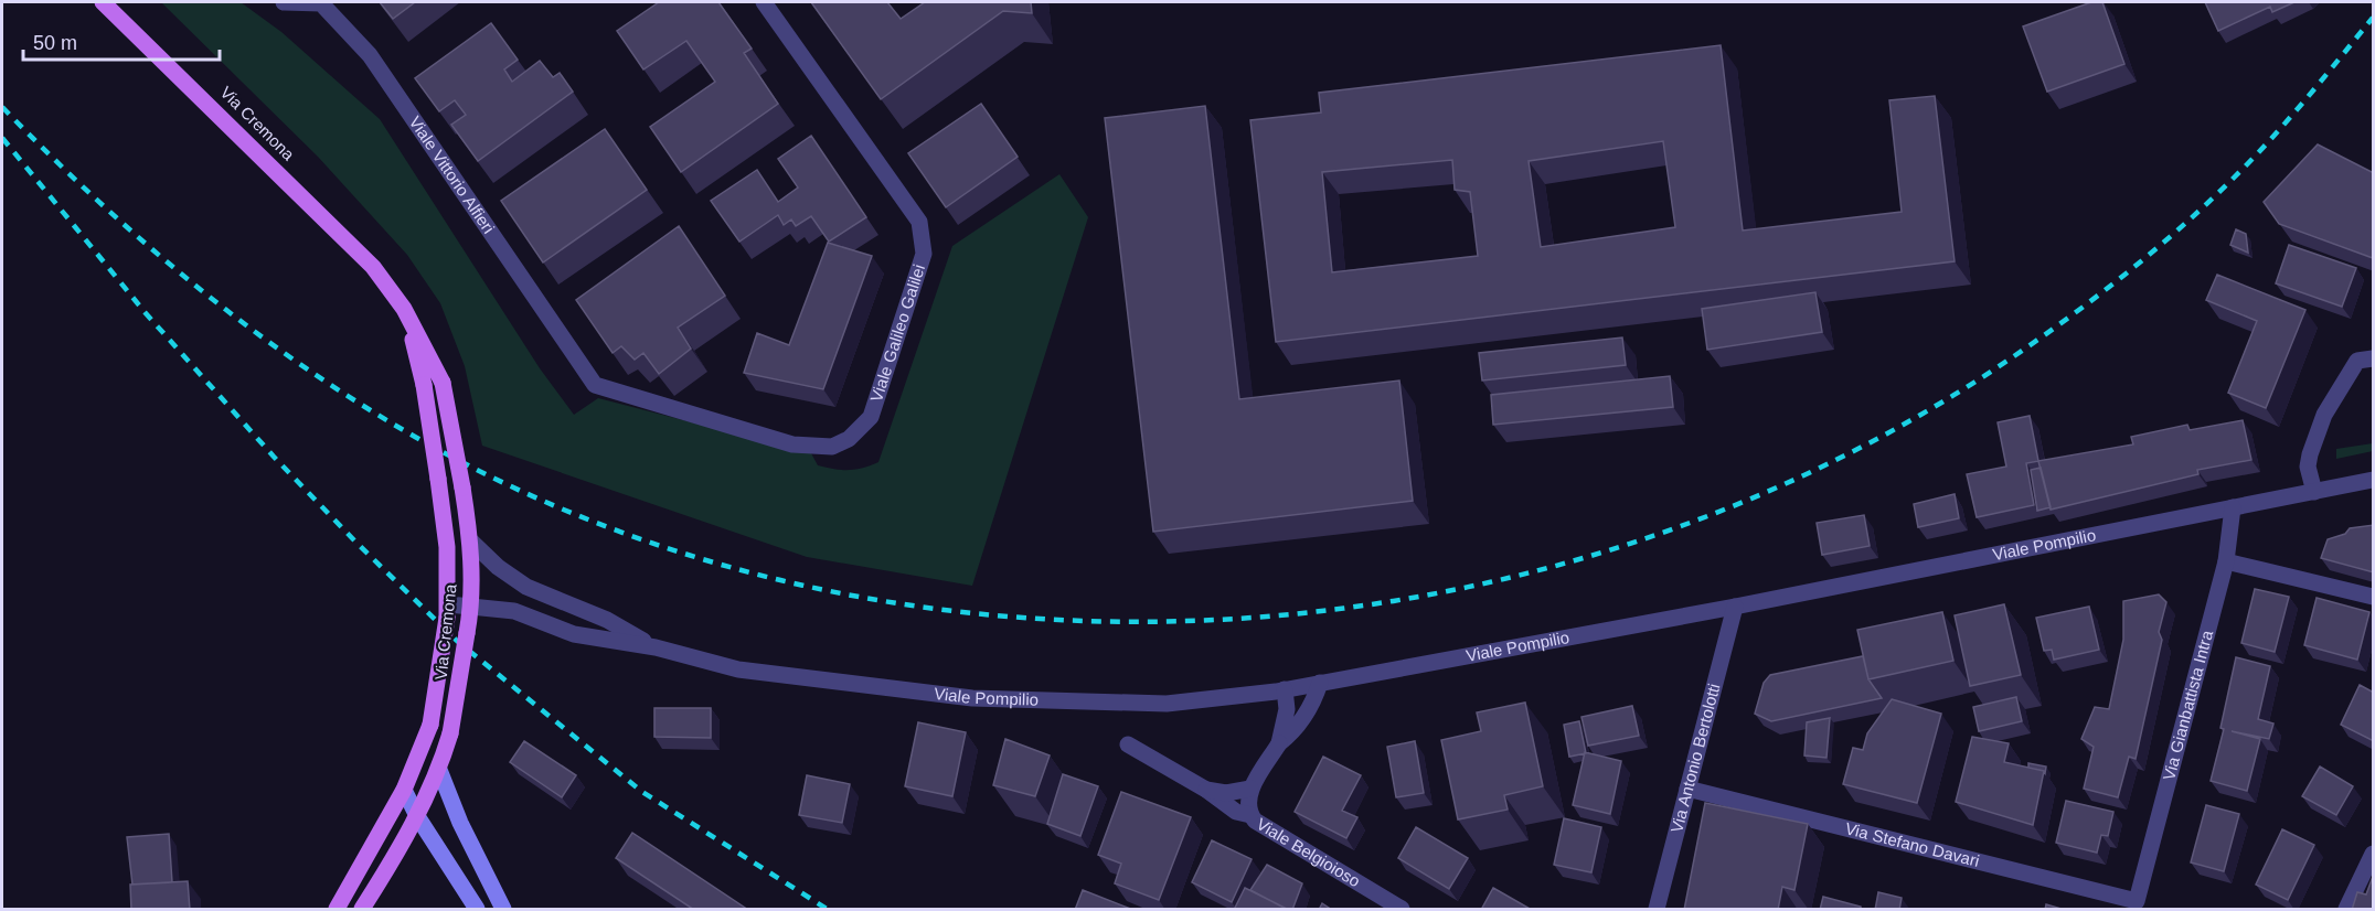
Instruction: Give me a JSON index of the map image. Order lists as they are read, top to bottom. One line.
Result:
{"streets":{"main road":["Via Cremona"],"street":["Viale Vittorio Alfieri","Viale Galileo Galilei","Viale Pompilio","Via Gianbattista Intra","Via Antonio Bertolotti","Via Stefano Davari","Viale Belgioioso"]},"crossings":[["Via Cremona","Viale Pompilio"],["Viale Vittorio Alfieri","Viale Galileo Galilei"],["Viale Pompilio","Via Gianbattista Intra"],["Viale Pompilio","Via Antonio Bertolotti"],["Via Gianbattista Intra","Via Stefano Davari"],["Via Antonio Bertolotti","Via Stefano Davari"]],"scale_bar":"50 m"}
